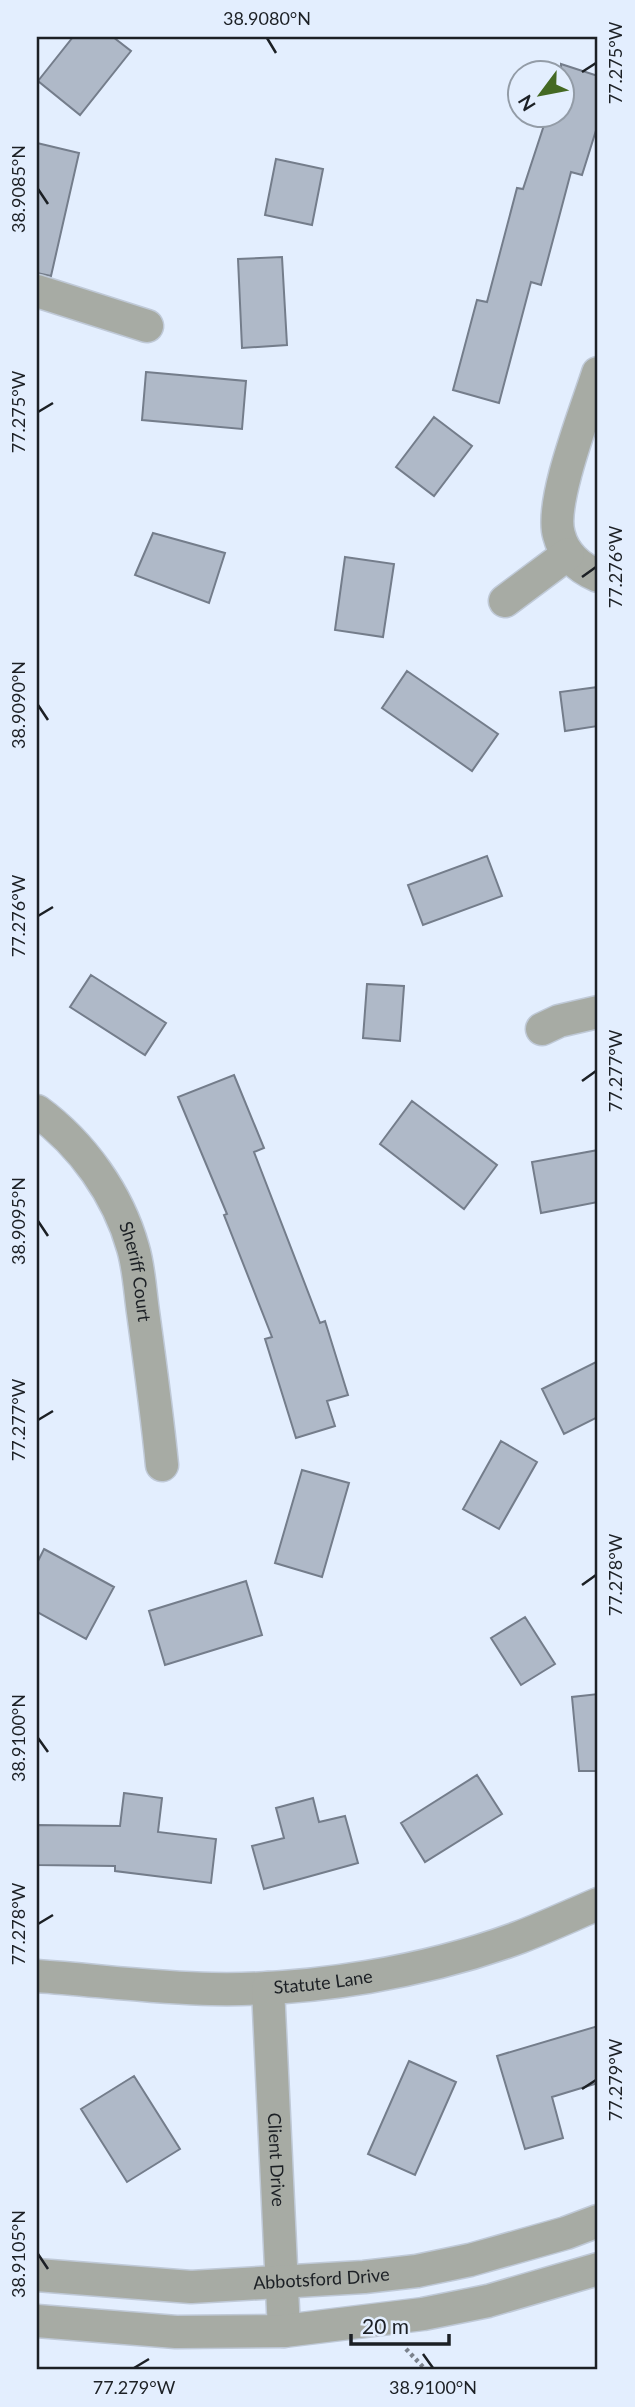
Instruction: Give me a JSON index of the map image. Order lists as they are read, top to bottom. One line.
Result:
{"streets":{"street":["Sheriff Court","Statute Lane","Client Drive","Abbotsford Drive"]},"crossings":[["Statute Lane","Client Drive"],["Client Drive","Abbotsford Drive"]],"scale_bar":"20 m","north":"bottom left","coordinates":["38.9080°N","77.275°W","38.9085°N","77.276°W","38.9090°N","77.277°W","38.9095°N","77.278°W","38.9100°N","77.279°W","38.9105°N"]}
